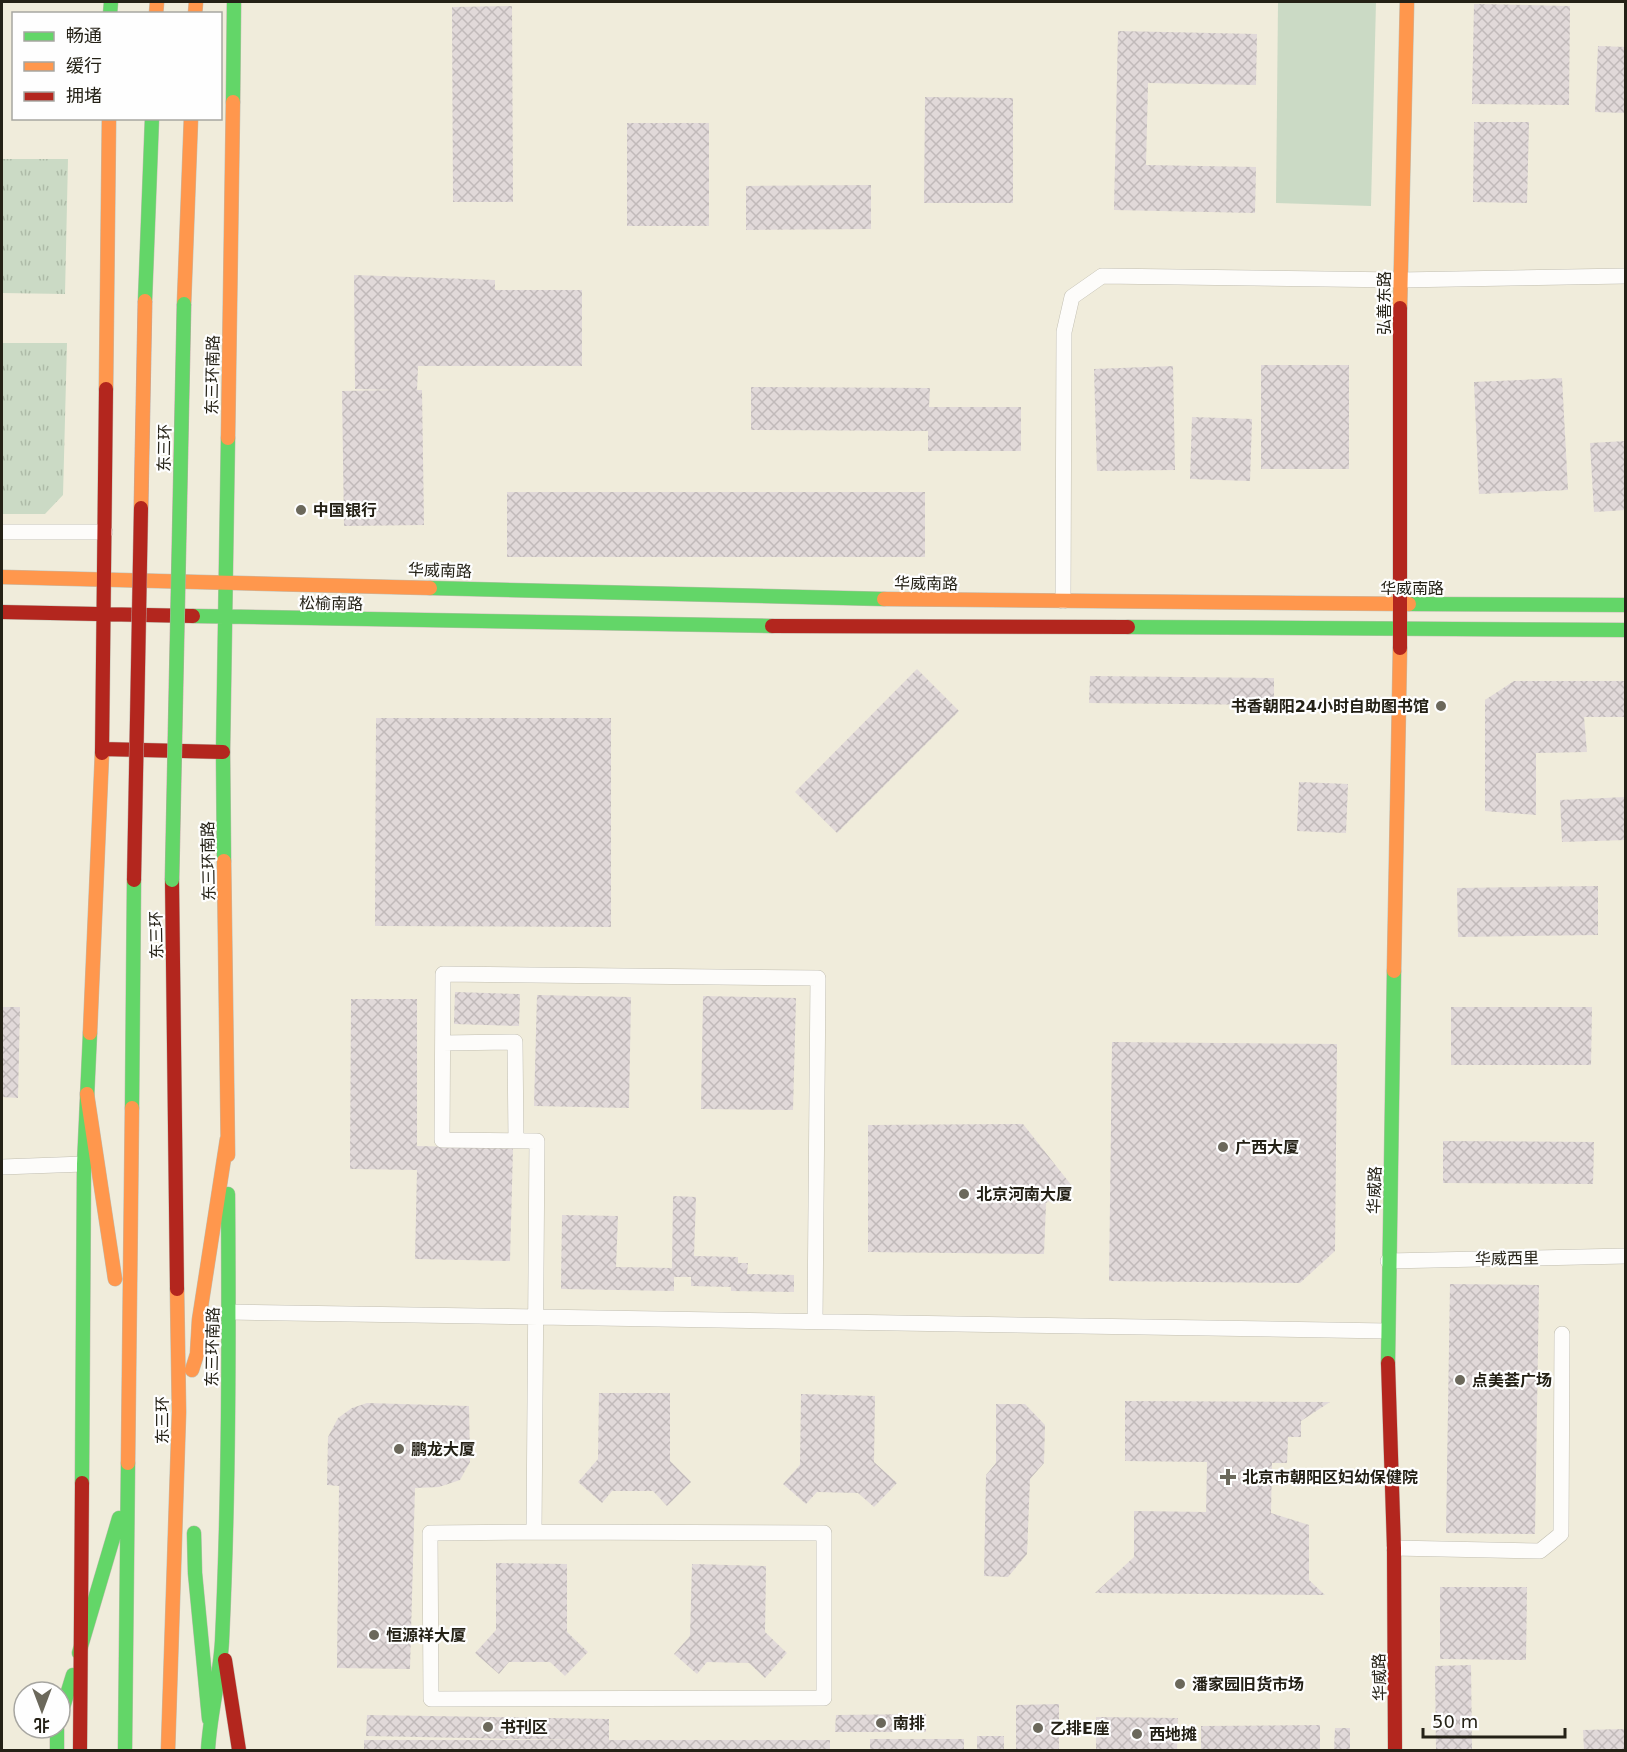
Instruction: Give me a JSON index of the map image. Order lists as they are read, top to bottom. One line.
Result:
{"streets":{"main road":["弘善东路","东三环南路","东三环","华威南路","松榆南路","华威路"],"street":["华威西里"]},"crossings":[["弘善东路","华威南路"],["弘善东路","松榆南路"],["弘善东路","华威路"],["东三环南路","华威南路"],["东三环南路","松榆南路"],["松榆南路","华威路"],["华威路","华威西里"]],"places":{"other":["中国银行","书香朝阳24小时自助图书馆","广西大厦","北京河南大厦","点美荟广场","鹏龙大厦","恒源祥大厦","潘家园旧货市场","南排","书刊区","乙排E座","西地摊"],"health":["北京市朝阳区妇幼保健院"]},"legend":["畅通","缓行","拥堵"],"scale_bar":"50 m","north":"bottom"}
